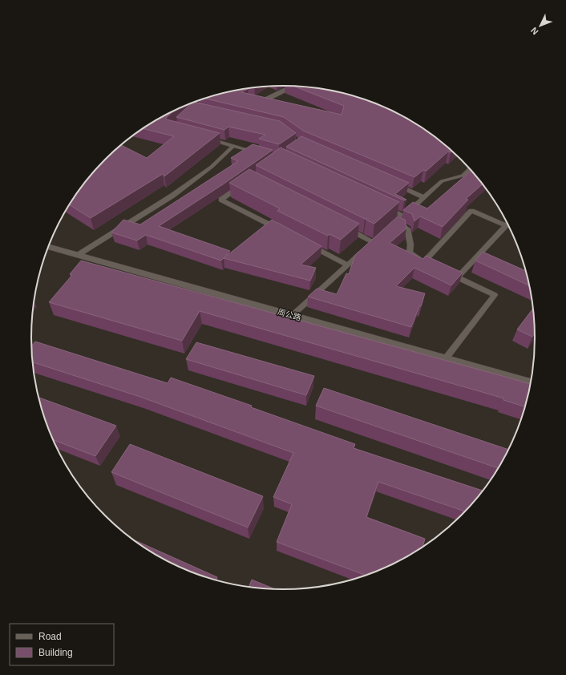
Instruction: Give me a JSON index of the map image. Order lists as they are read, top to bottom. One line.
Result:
{"streets":{"street":["周公路"]},"legend":["Road","Building"],"north":"bottom left"}
